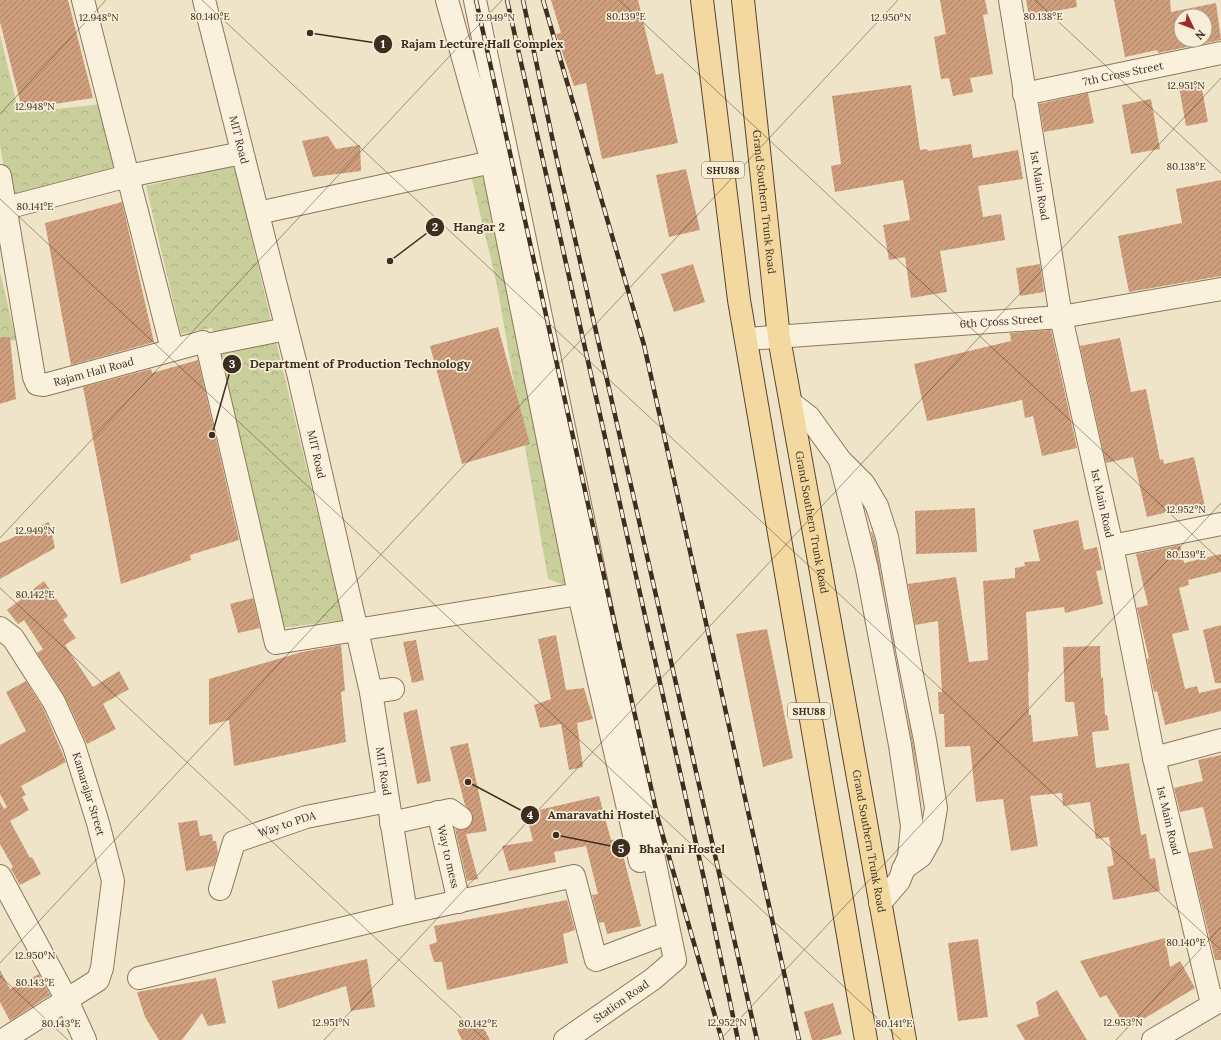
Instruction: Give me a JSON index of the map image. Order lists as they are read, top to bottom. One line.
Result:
{"streets":{"main road":["SHU88","Grand Southern Trunk Road"],"street":["7th Cross Street","MIT Road","1st Main Road","6th Cross Street","Rajam Hall Road","Kamarajar Street","Way to PDA","Way to mess","Station Road"]},"crossings":[["7th Cross Street","1st Main Road"],["MIT Road","Rajam Hall Road"],["MIT Road","Way to PDA"],["SHU88","6th Cross Street"],["1st Main Road","6th Cross Street"],["Grand Southern Trunk Road","6th Cross Street"]],"places":["Rajam Lecture Hall Complex","Hangar 2","Department of Production Technology","Amaravathi Hostel","Bhavani Hostel"],"north":"bottom right","coordinates":["80.140°E","80.139°E","80.138°E","12.948°N","12.949°N","12.950°N","12.951°N","80.141°E","12.952°N","80.142°E","80.143°E","12.953°N"]}
